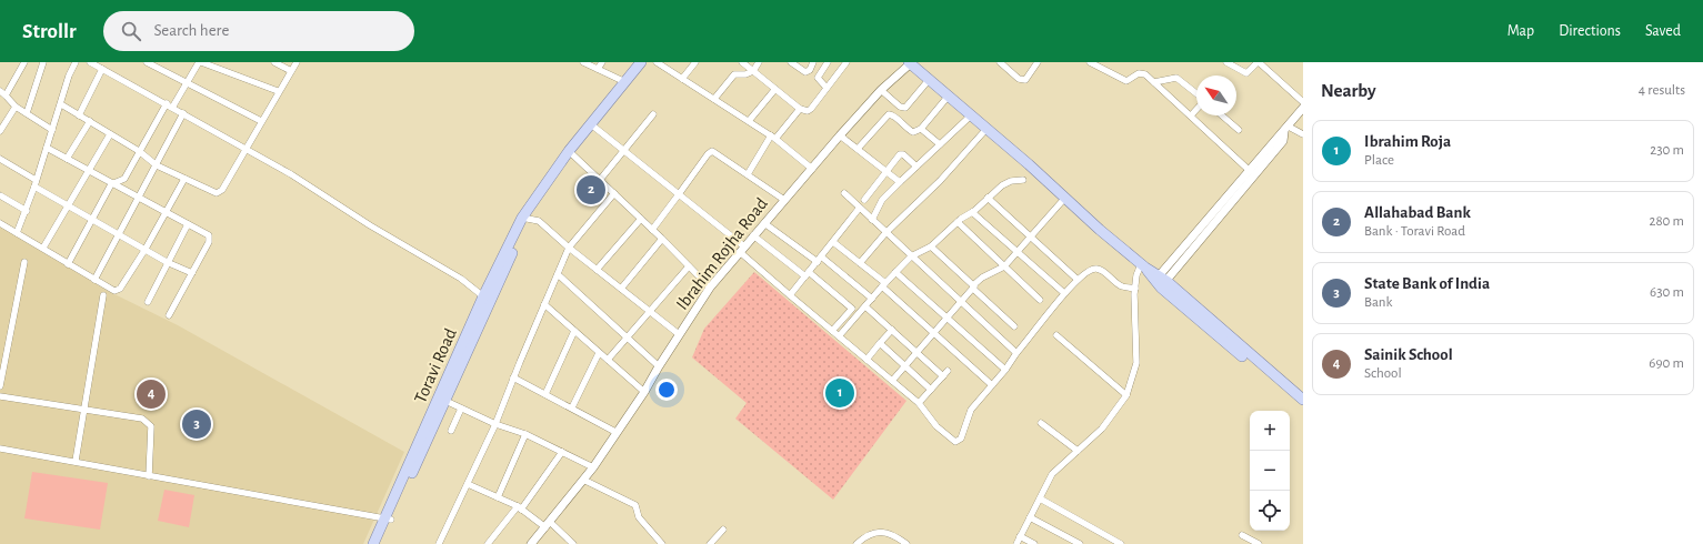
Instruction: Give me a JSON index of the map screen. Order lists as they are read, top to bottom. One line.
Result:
{"streets":{"main road":["Toravi Road"],"street":["Ibrahim Rojha Road"]},"north":"top left","page":{"header":"Strollr","search":"Search here","nav":["Map","Directions","Saved"],"heading":["Nearby","4 results"],"list":[{"mark":"1","name":"Ibrahim Roja","note":"Place","value":"230 m"},{"mark":"2","name":"Allahabad Bank","note":"Bank · Toravi Road","value":"280 m"},{"mark":"3","name":"State Bank of India","note":"Bank","value":"630 m"},{"mark":"4","name":"Sainik School","note":"School","value":"690 m"}],"pins":["2","1","4","3"],"map_buttons":["+","−"]}}
